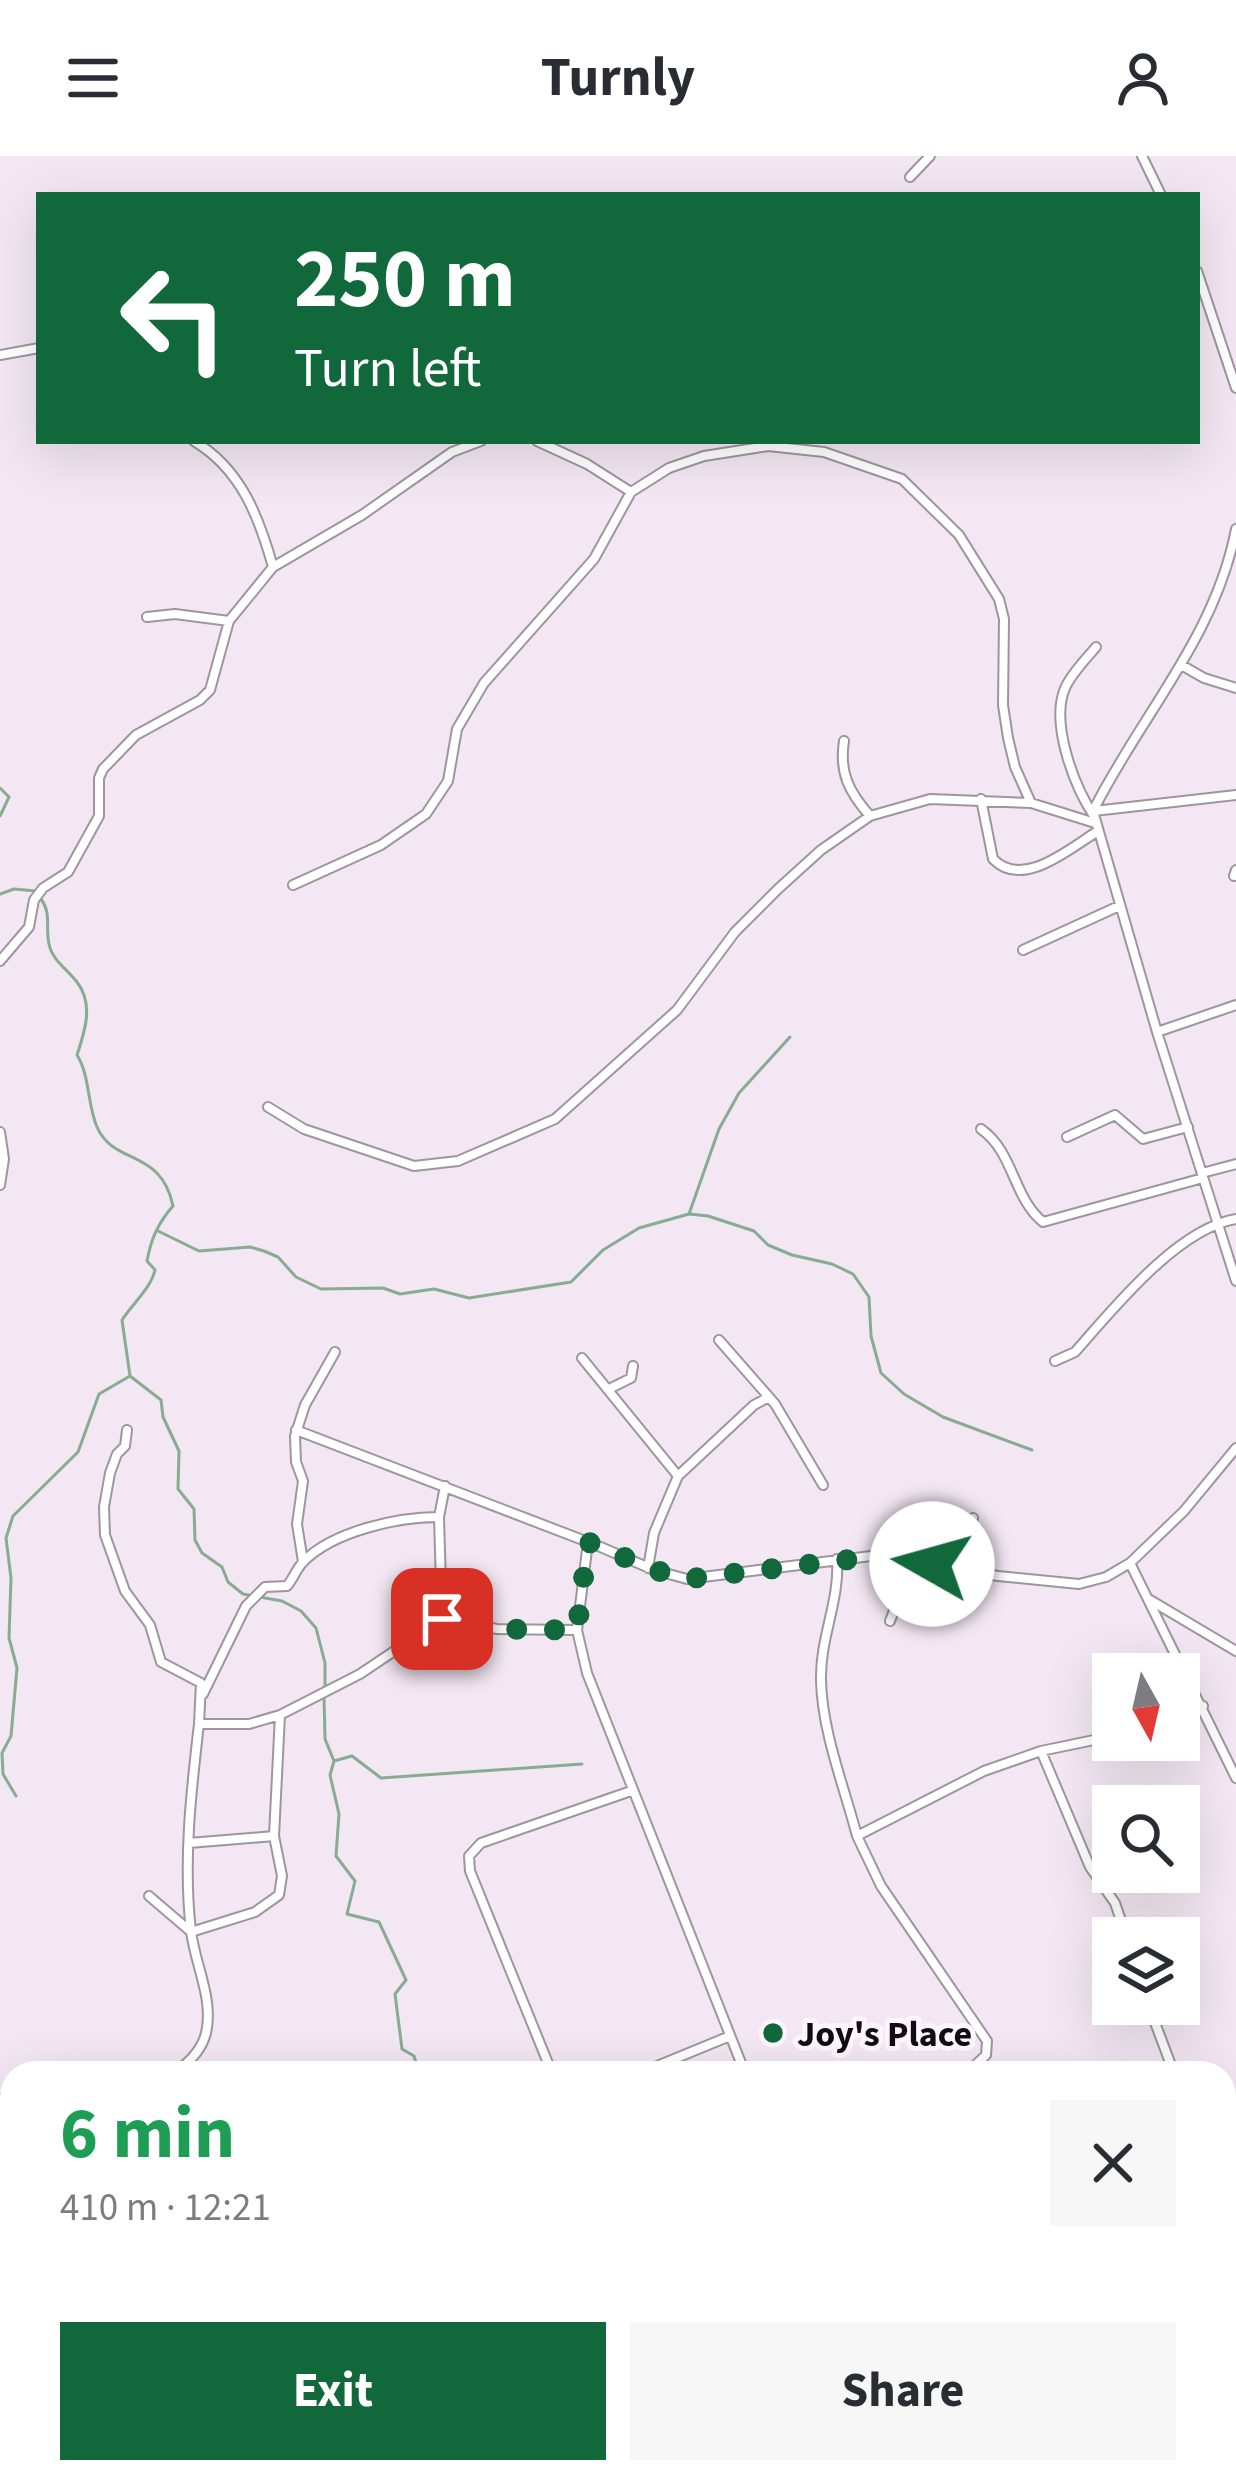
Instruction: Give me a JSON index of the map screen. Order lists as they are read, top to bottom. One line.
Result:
{"places":["Joy's Place"],"north":"bottom","page":{"header":"Turnly","turn":["250 m","Turn left"],"heading":["6 min","410 m · 12:21"],"buttons":["Exit","Share"]}}
